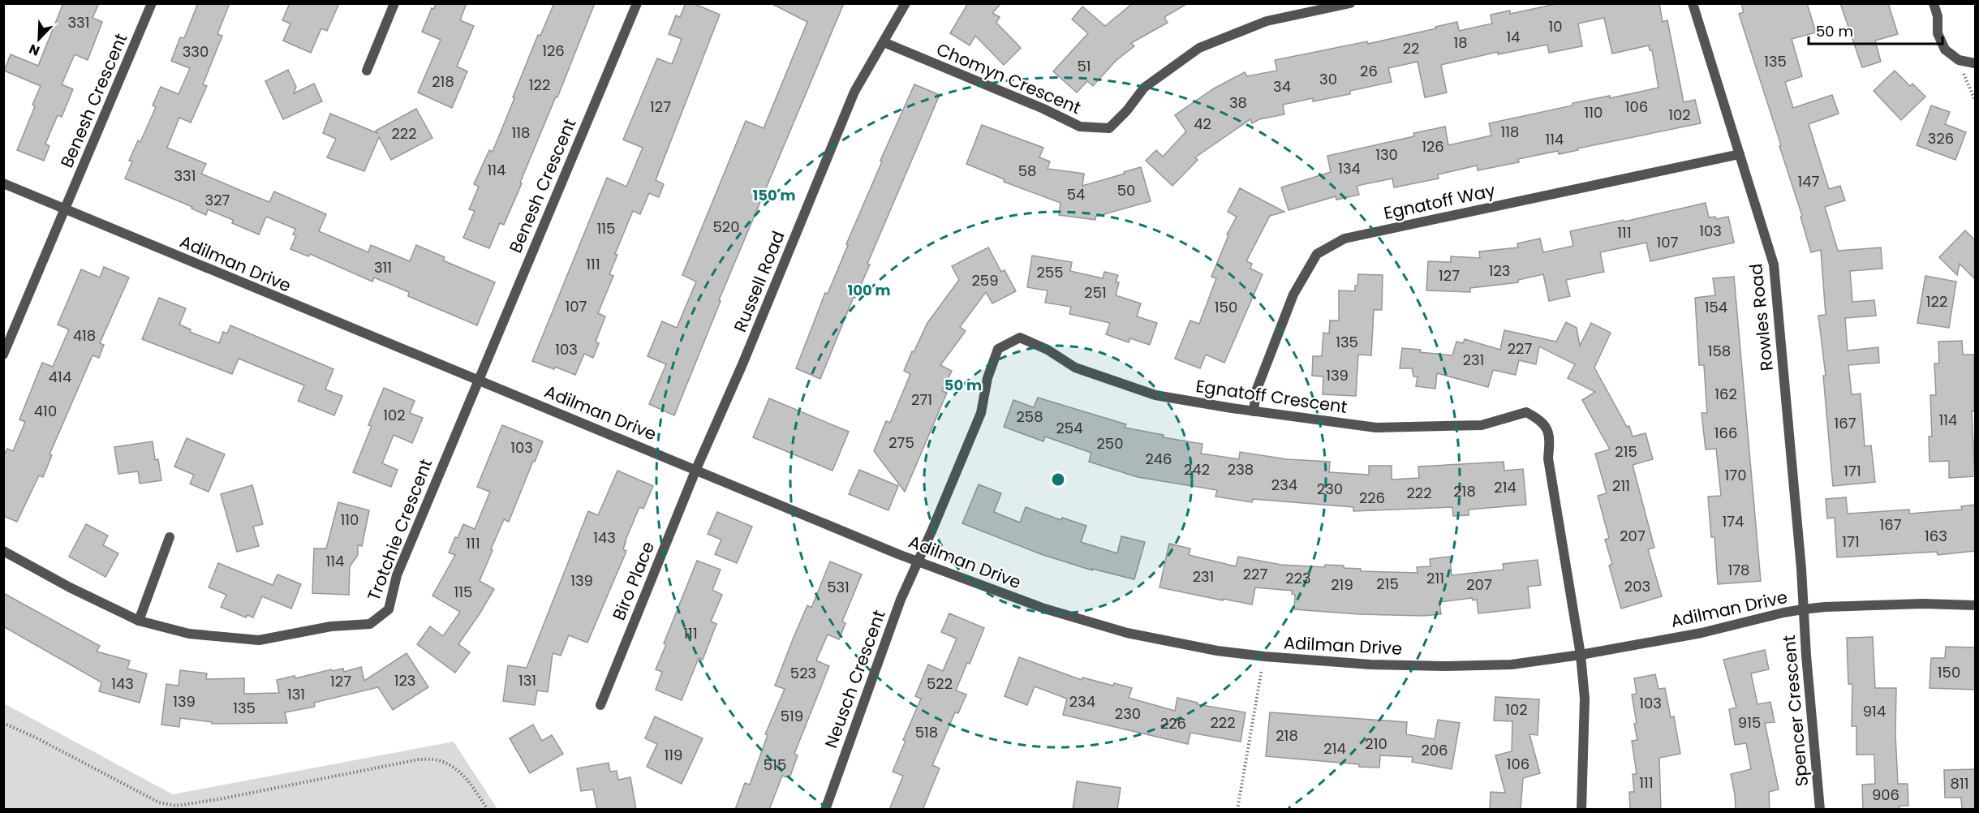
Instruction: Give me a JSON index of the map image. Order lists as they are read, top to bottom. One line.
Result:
{"streets":{"street":["Chomyn Crescent","Benesh Crescent","Egnatoff Way","Adilman Drive","Russell Road","Rowles Road","Egnatoff Crescent","Trotchie Crescent","Biro Place","Neusch Crescent","Spencer Crescent"]},"crossings":[["Chomyn Crescent","Russell Road"],["Benesh Crescent","Adilman Drive"],["Benesh Crescent","Trotchie Crescent"],["Egnatoff Way","Rowles Road"],["Egnatoff Way","Egnatoff Crescent"],["Adilman Drive","Russell Road"],["Adilman Drive","Rowles Road"],["Adilman Drive","Egnatoff Crescent"],["Adilman Drive","Trotchie Crescent"],["Adilman Drive","Biro Place"],["Adilman Drive","Neusch Crescent"],["Adilman Drive","Spencer Crescent"],["Russell Road","Biro Place"],["Rowles Road","Spencer Crescent"],["Egnatoff Crescent","Neusch Crescent"]],"house_numbers":["331","10","14","18","22","126","330","135","51","26","30","218","122","34","38","127","106","110","102","42","118","118","222","326","114","126","130","134","114","58","331","147","50","54","327","520","115","103","111","107","111","311","123","255","127","259","251","122","107","150","154","418","135","227","103","158","231","139","414","162","271","410","102","258","114","167","254","166","275","250","103","215","246","242","238","171","170","234","211","214","230","218","222","226","110","174","167","207","163","143","171","111","114","178","227","231","223","211","139","215","219","207","203","531","115","111","150","523","123","131","127","143","522","131","139","234","103","135","102","914","230","519","222","915","226","518","218","210","214","206","119","106","515","111","811","906"],"scale_bar":"50 m","north":"bottom left","rings":["150 m","100 m","50 m"]}
